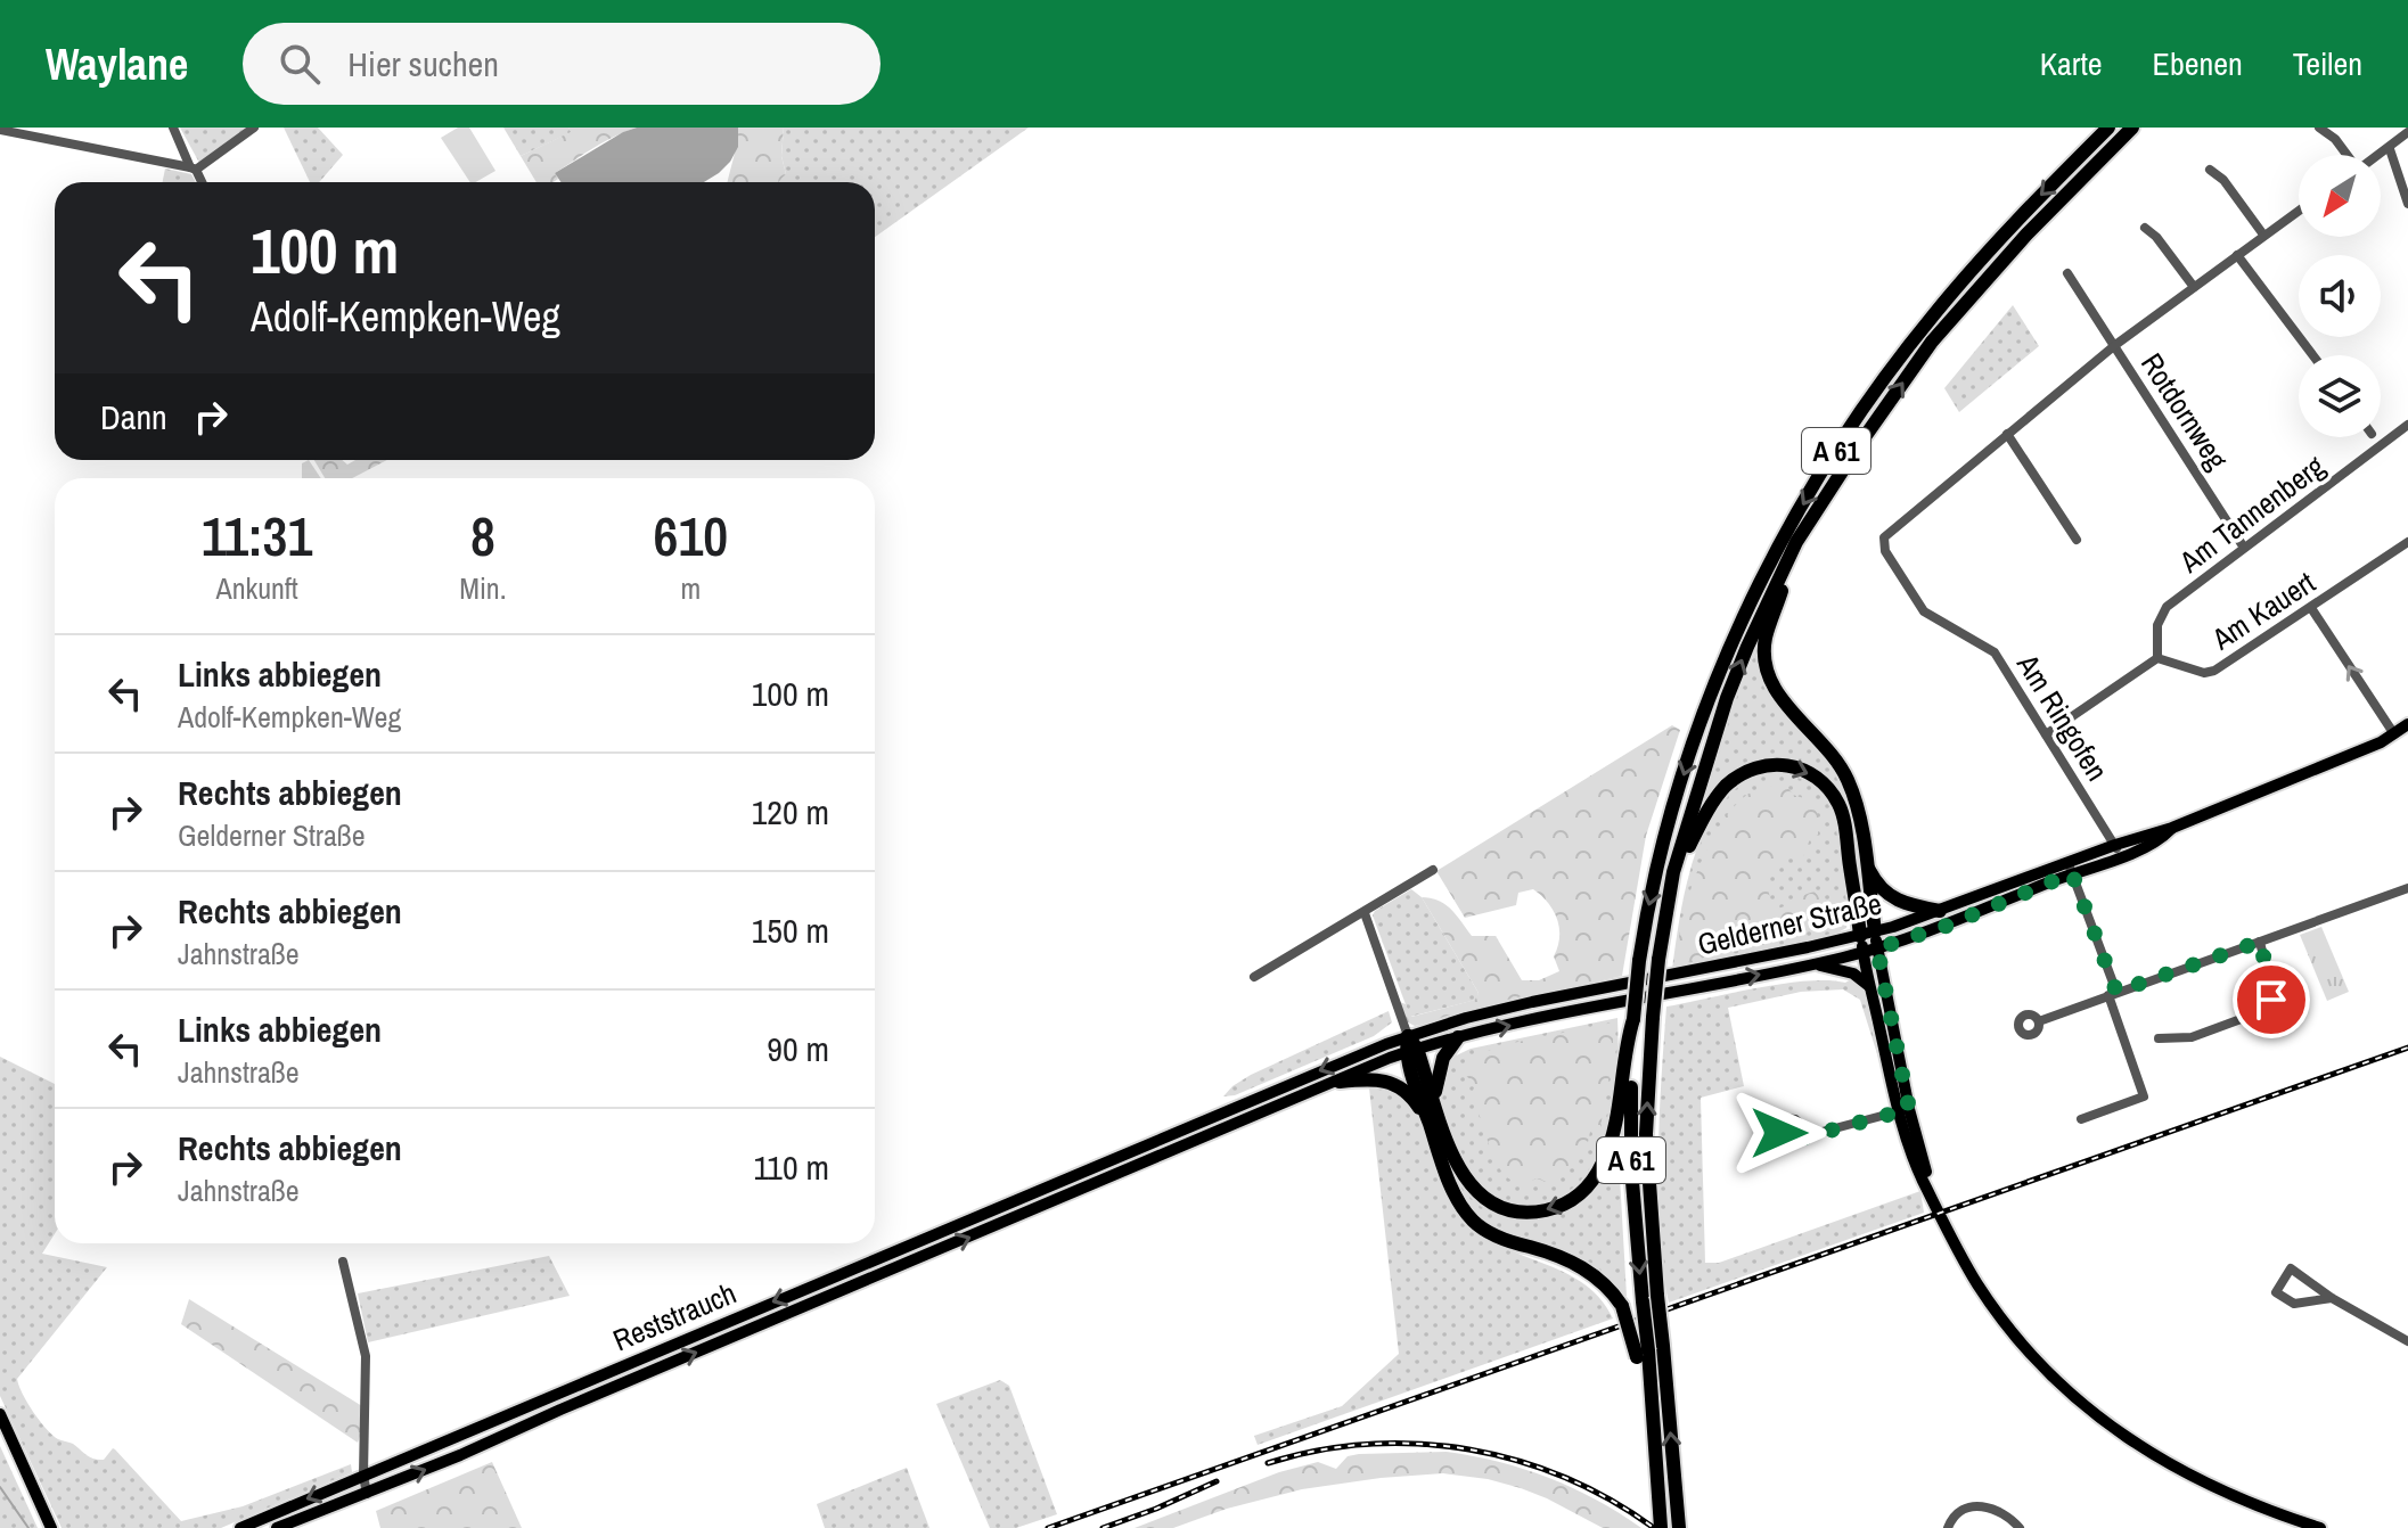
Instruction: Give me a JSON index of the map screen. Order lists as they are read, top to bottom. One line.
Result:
{"streets":{"highway":["A 61"],"main road":["Gelderner Straße","Reststrauch"],"street":["Rotdornweg","Am Tannenberg","Am Kauert","Am Ringofen"]},"crossings":[["Rotdornweg","Am Tannenberg"],["Am Tannenberg","Am Kauert"],["Am Ringofen","Gelderner Straße"],["Gelderner Straße","Reststrauch"]],"north":"bottom left","page":{"header":"Waylane","search":"Hier suchen","nav":["Karte","Ebenen","Teilen"],"turn":["100 m","Adolf-Kempken-Weg"],"then":"Dann","eta":["11:31","Ankunft","8","Min.","610","m"],"list":[{"name":"Links abbiegen","note":"Adolf-Kempken-Weg","value":"100 m"},{"name":"Rechts abbiegen","note":"Gelderner Straße","value":"120 m"},{"name":"Rechts abbiegen","note":"Jahnstraße","value":"150 m"},{"name":"Links abbiegen","note":"Jahnstraße","value":"90 m"},{"name":"Rechts abbiegen","note":"Jahnstraße","value":"110 m"}]}}
